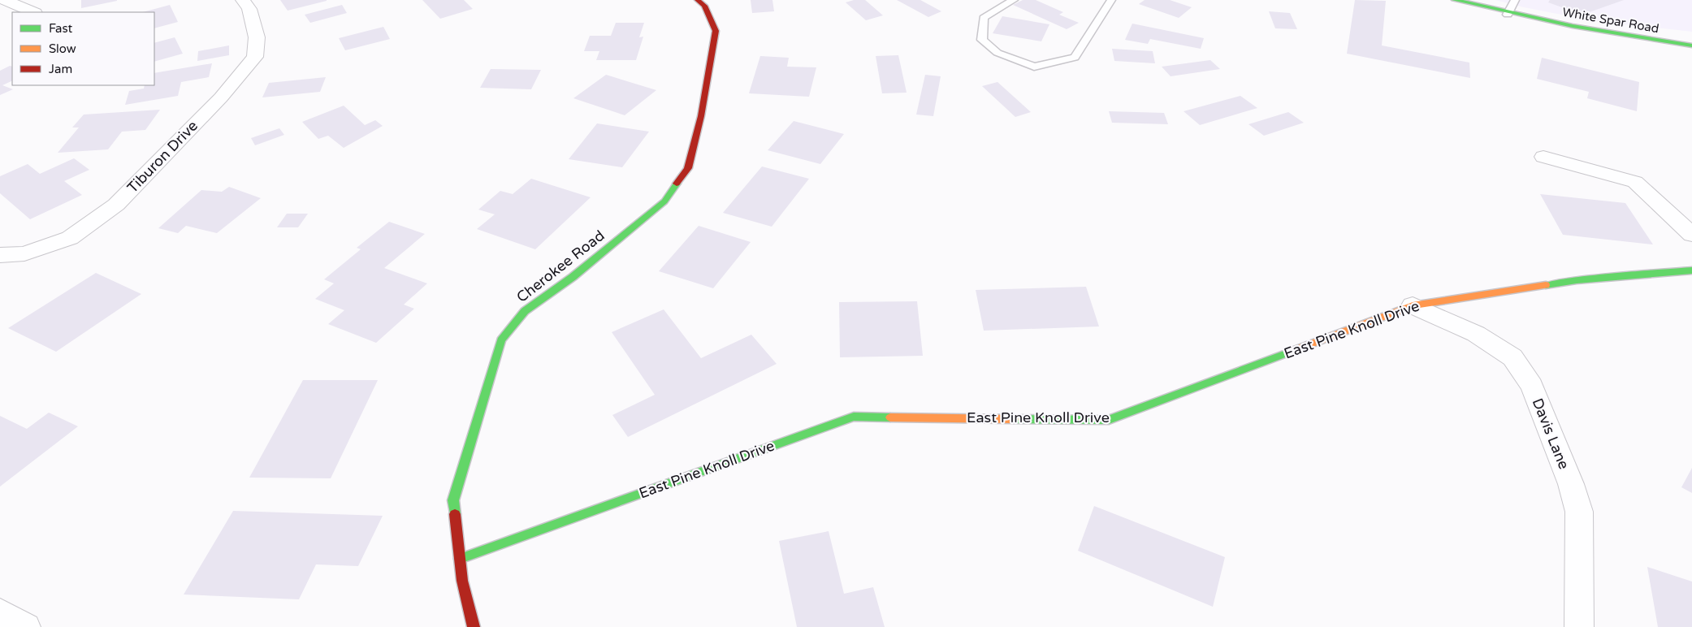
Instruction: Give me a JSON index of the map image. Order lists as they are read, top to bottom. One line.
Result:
{"streets":{"street":["White Spar Road","Tiburon Drive","Cherokee Road","East Pine Knoll Drive","Davis Lane"]},"crossings":[["Cherokee Road","East Pine Knoll Drive"],["East Pine Knoll Drive","Davis Lane"]],"legend":["Fast","Slow","Jam"]}
